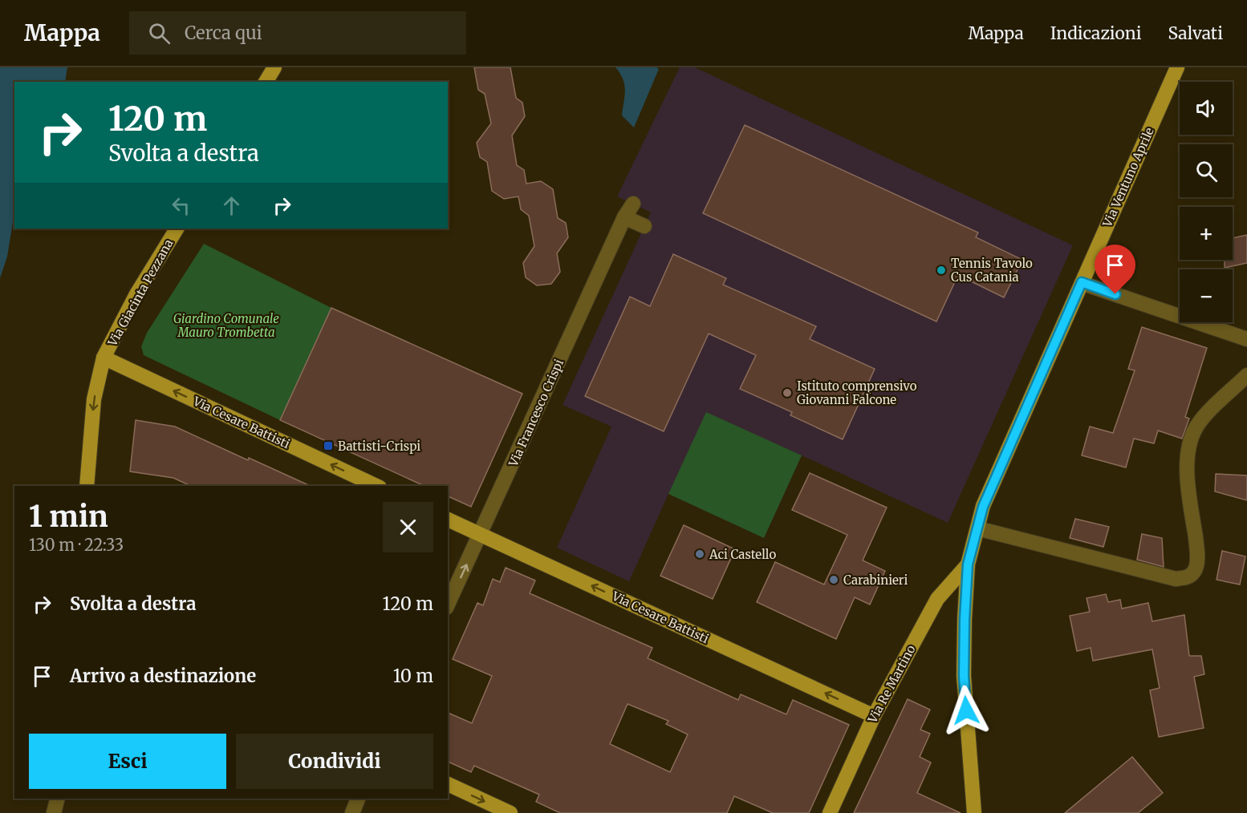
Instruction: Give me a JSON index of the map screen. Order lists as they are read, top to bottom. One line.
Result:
{"streets":{"main road":["Via Ventuno Aprile","Via Giacinta Pezzana","Via Cesare Battisti","Via Re Martino"],"street":["Via Francesco Crispi"]},"crossings":[["Via Ventuno Aprile","Via Re Martino"],["Via Giacinta Pezzana","Via Cesare Battisti"],["Via Francesco Crispi","Via Cesare Battisti"],["Via Cesare Battisti","Via Re Martino"]],"one_way":["Via Giacinta Pezzana","Via Cesare Battisti"],"parks":["Giardino Comunale Mauro Trombetta"],"places":{"other":["Tennis Tavolo Cus Catania","Istituto comprensivo Giovanni Falcone","Aci Castello","Carabinieri"],"transit":["Battisti-Crispi"]},"page":{"header":"Mappa","search":"Cerca qui","nav":["Mappa","Indicazioni","Salvati"],"map_buttons":["+","−"],"turn":["120 m","Svolta a destra"],"heading":["1 min","130 m · 22:33"],"list":[{"name":"Svolta a destra","value":"120 m"},{"name":"Arrivo a destinazione","value":"10 m"}],"buttons":["Esci","Condividi"]}}
